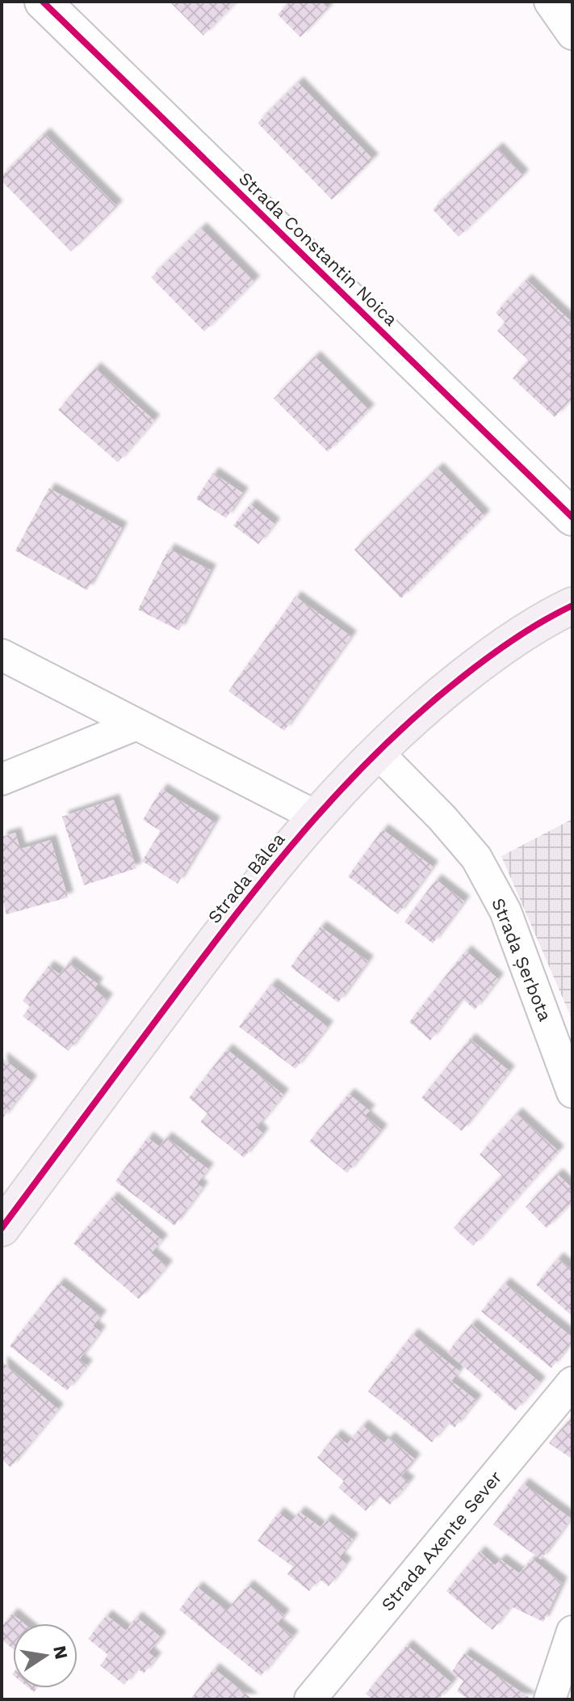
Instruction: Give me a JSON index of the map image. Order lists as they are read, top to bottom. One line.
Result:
{"streets":{"main road":["Strada Bâlea"],"street":["Strada Constantin Noica","Strada Șerbota","Strada Axente Sever"]},"crossings":[["Strada Bâlea","Strada Șerbota"]],"north":"right"}
